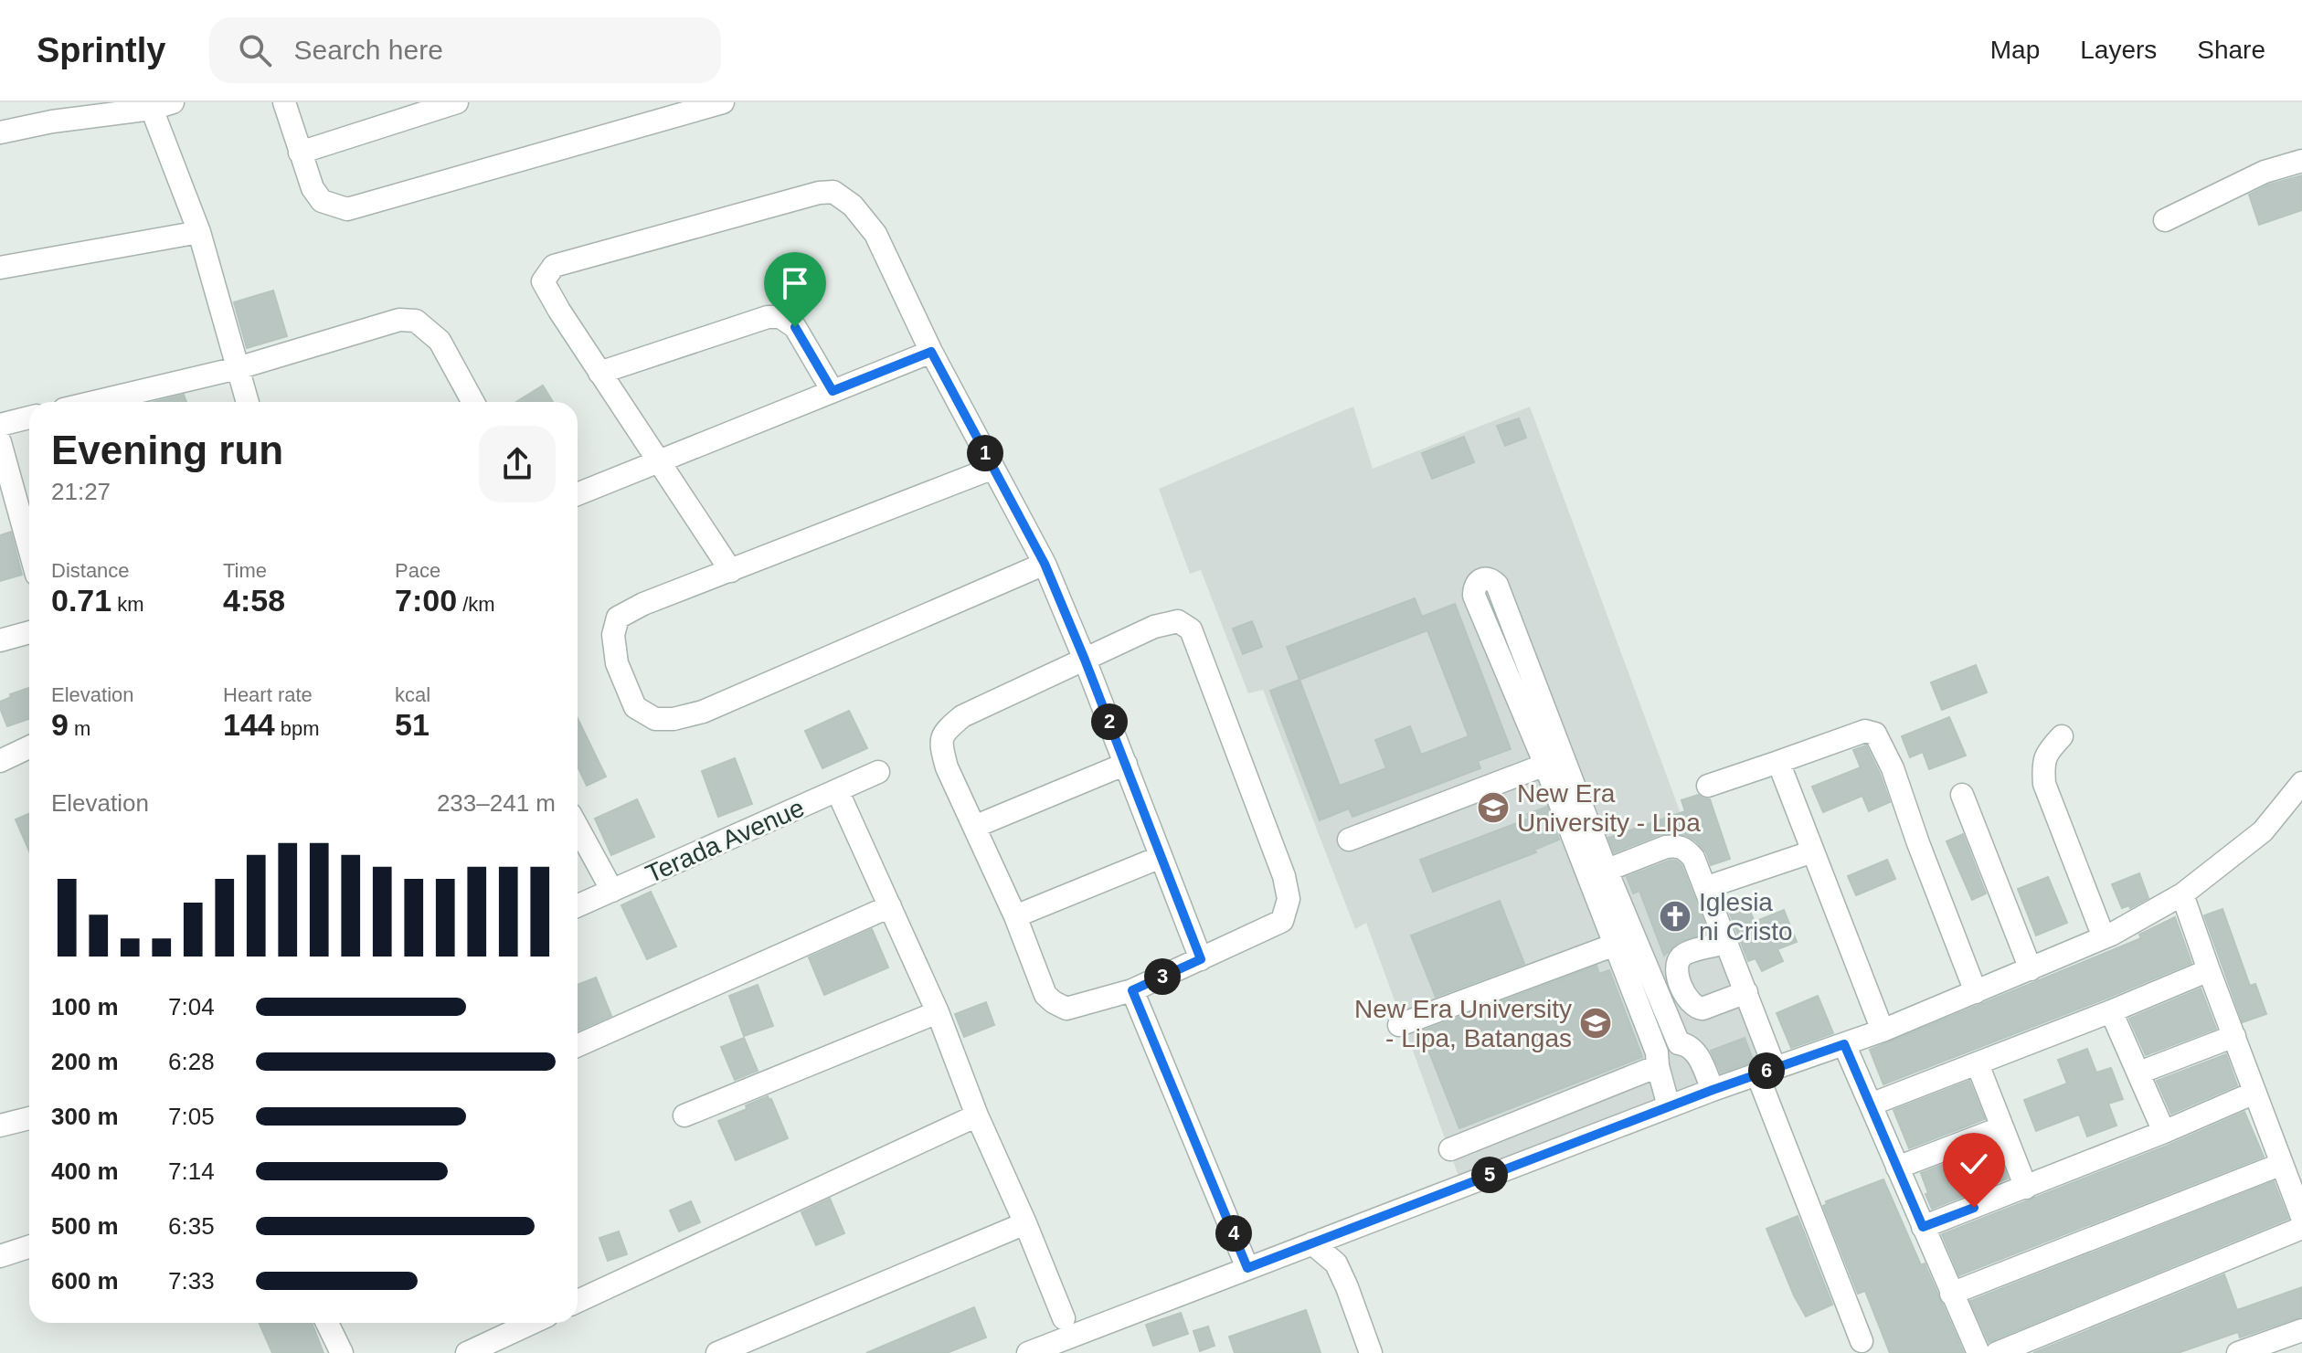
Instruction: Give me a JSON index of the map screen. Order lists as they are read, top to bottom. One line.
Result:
{"streets":{"street":["Terada Avenue"]},"places":{"school or university":["New Era University - Lipa","New Era University - Lipa, Batangas"],"church":["Iglesia ni Cristo"]},"page":{"header":"Sprintly","search":"Search here","nav":["Map","Layers","Share"],"heading":["Evening run","21:27"],"pins":["1","2","3","6","5","4"],"stats":[["Distance","0.71 km"],["Time","4:58"],["Pace","7:00 /km"],["Elevation","9 m"],["Heart rate","144 bpm"],["kcal","51"]],"chart":["Elevation","233–241 m"],"list":[{"name":"100 m","note":"7:04"},{"name":"200 m","note":"6:28"},{"name":"300 m","note":"7:05"},{"name":"400 m","note":"7:14"},{"name":"500 m","note":"6:35"},{"name":"600 m","note":"7:33"}]}}
